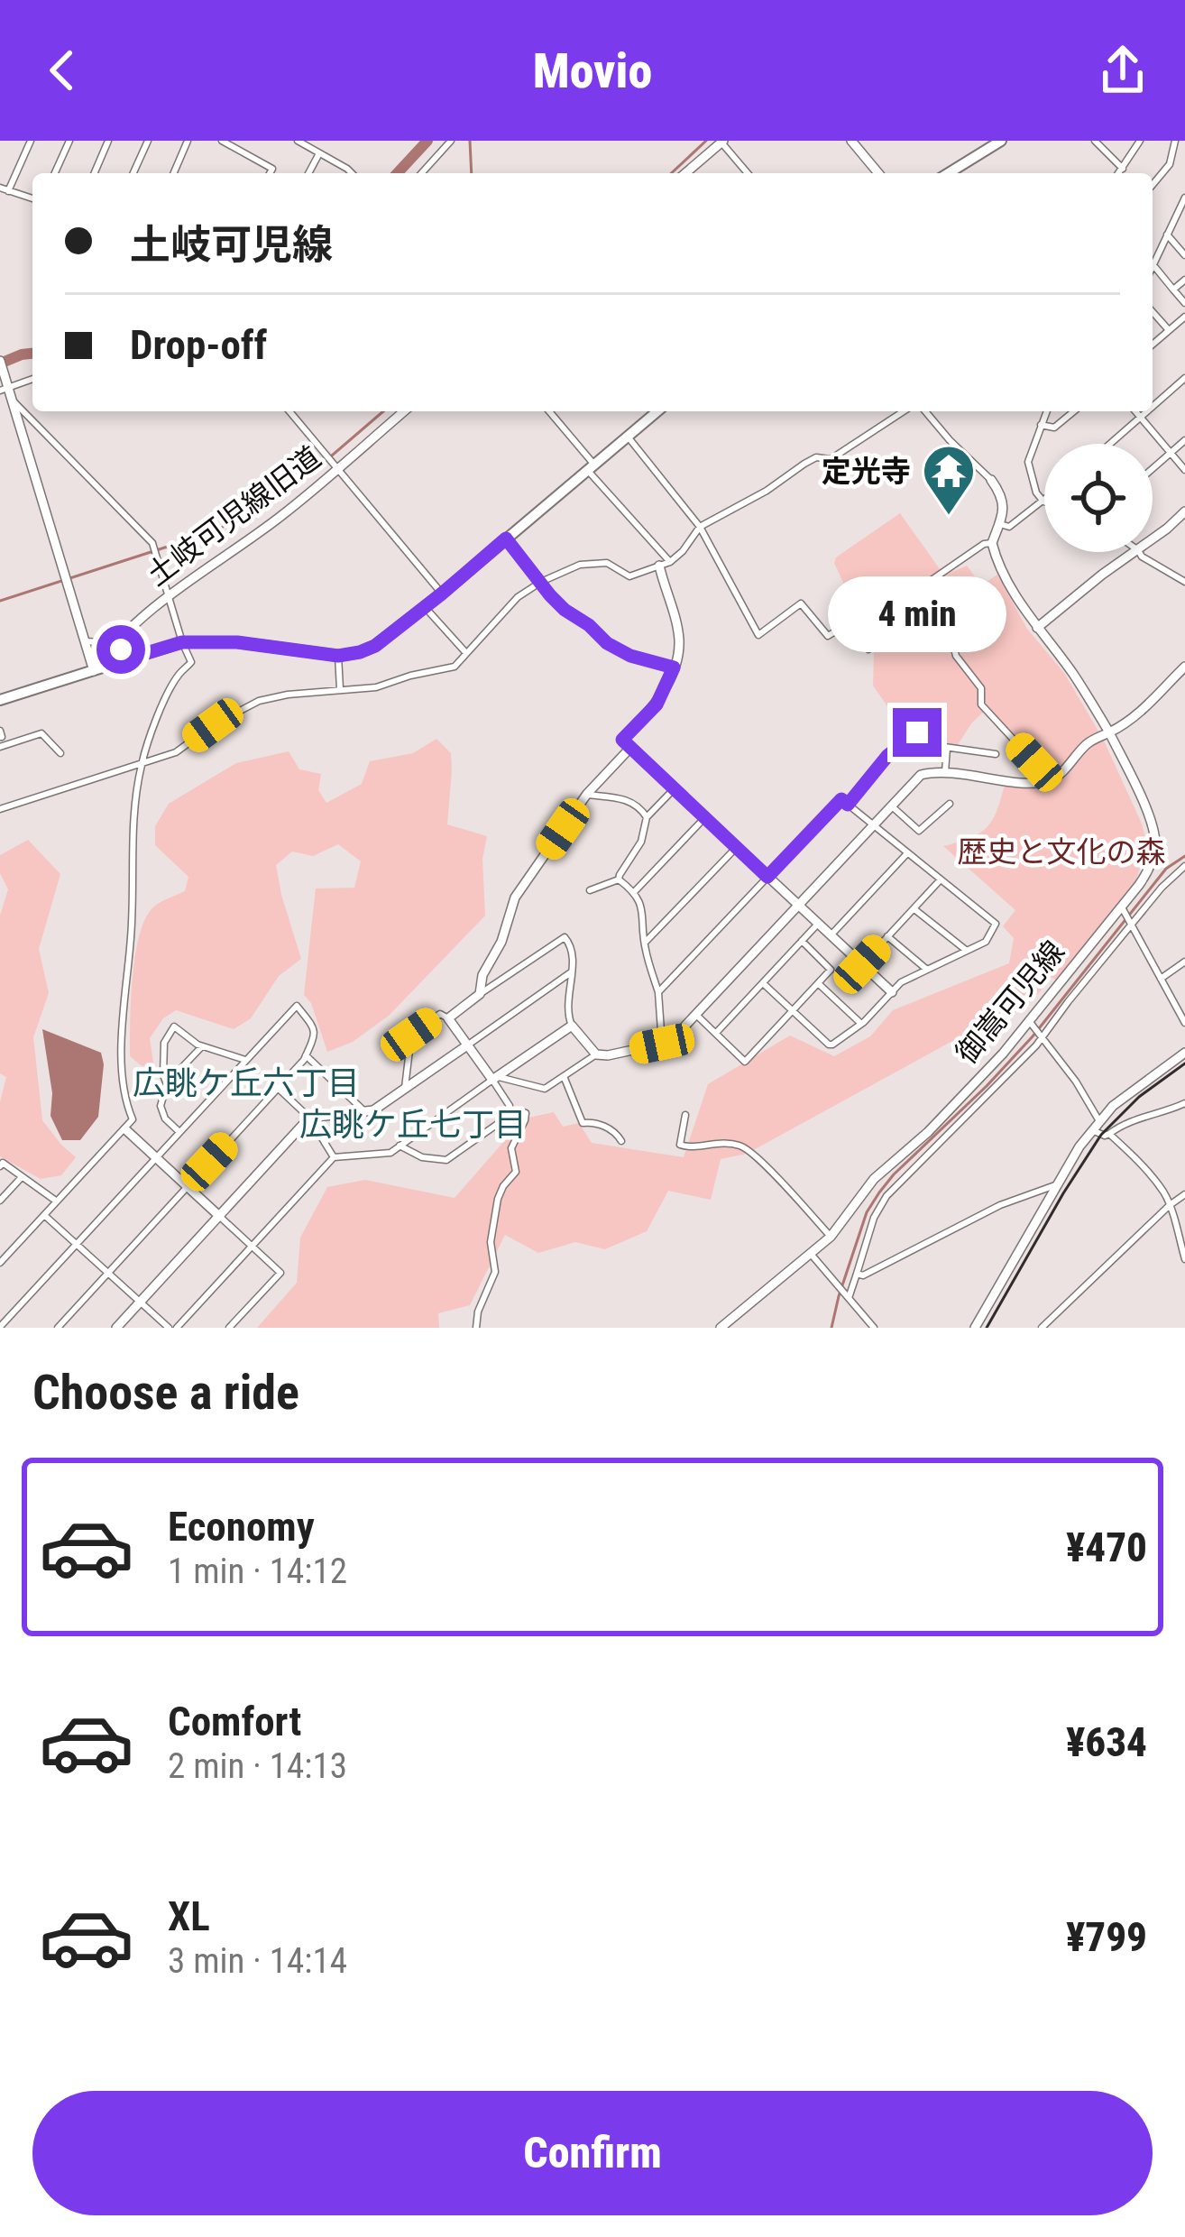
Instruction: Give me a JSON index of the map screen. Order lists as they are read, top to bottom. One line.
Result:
{"streets":{"street":["土岐可児線旧道","御嵩可児線"]},"districts":["広眺ケ丘六丁目","広眺ケ丘七丁目"],"parks":["歴史と文化の森"],"places":{"temple":["定光寺"]},"page":{"header":"Movio","banner":["土岐可児線","Drop-off"],"bubble":"4 min","heading":"Choose a ride","list":[{"name":"Economy","note":"1 min · 14:12","value":"¥470"},{"name":"Comfort","note":"2 min · 14:13","value":"¥634"},{"name":"XL","note":"3 min · 14:14","value":"¥799"}],"buttons":"Confirm"}}
